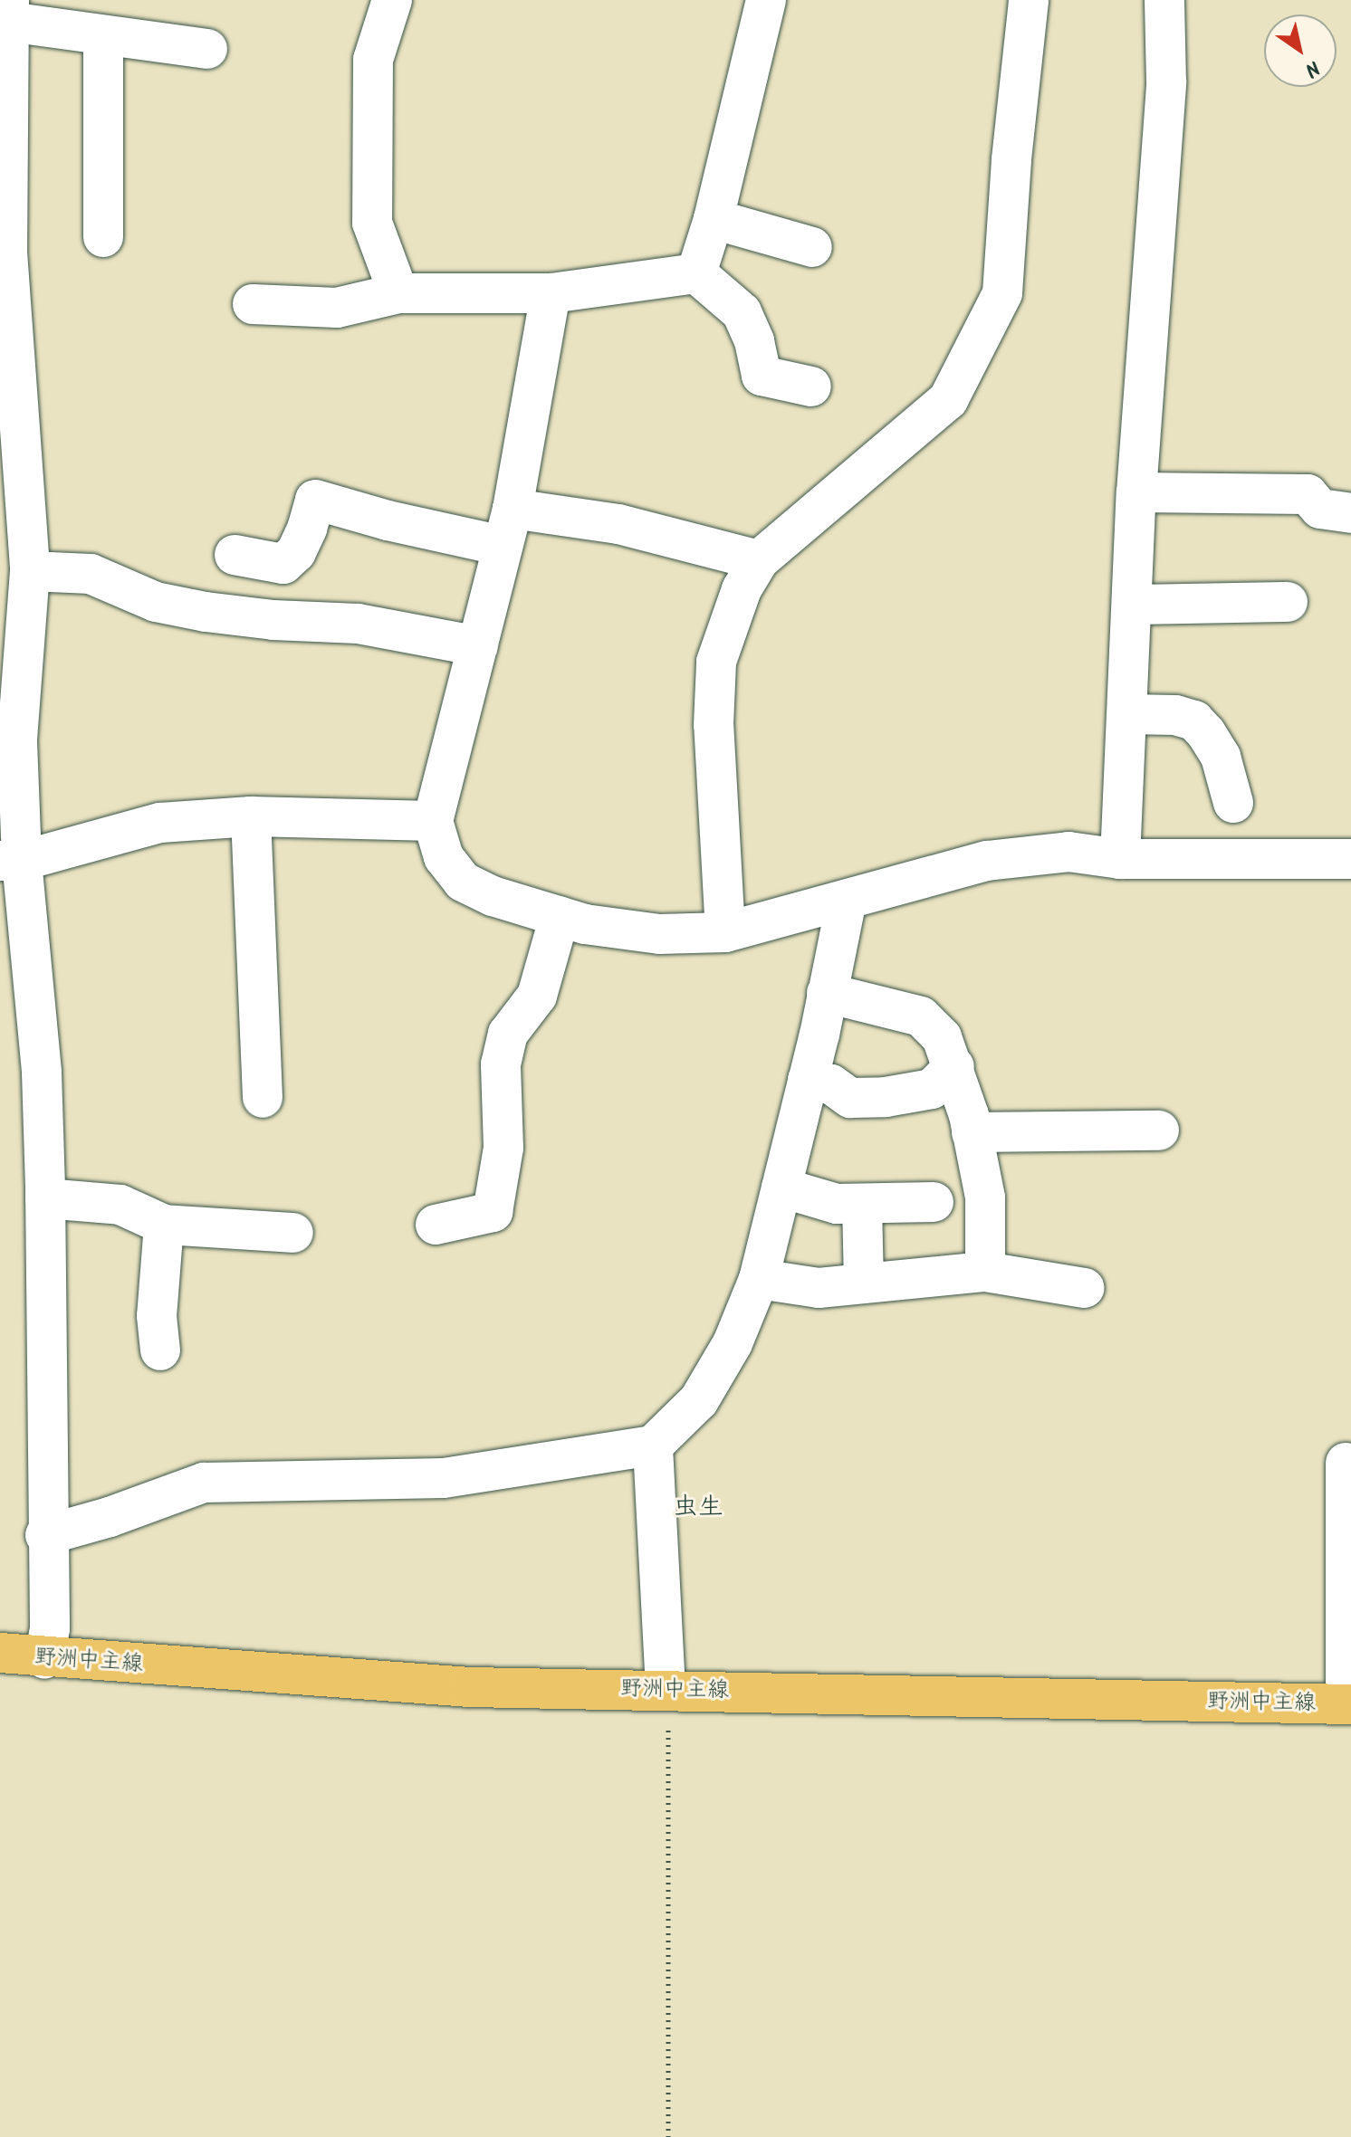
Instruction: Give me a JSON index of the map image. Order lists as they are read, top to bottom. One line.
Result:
{"streets":{"main road":["野洲中主線"]},"districts":["虫生"],"north":"bottom right"}
